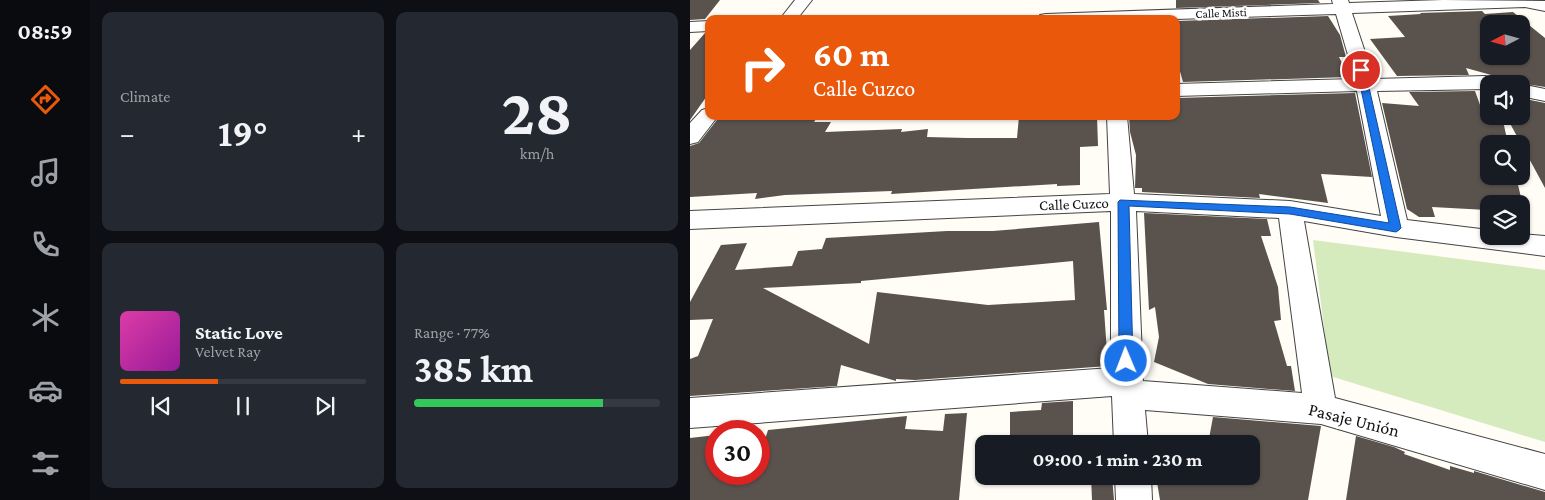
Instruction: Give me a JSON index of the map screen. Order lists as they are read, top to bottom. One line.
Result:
{"streets":{"street":["Calle Misti","Calle Cuzco","Pasaje Unión"]},"north":"left","page":{"tabs":"08:59","tile":["Climate",["28","km/h"],["Range · 77%","385 km"]],"turn":["60 m","Calle Cuzco"],"heat":["−","19°","+"],"song":["Static Love","Velvet Ray"],"limit":"30","trip":"09:00 · 1 min · 230 m"}}
